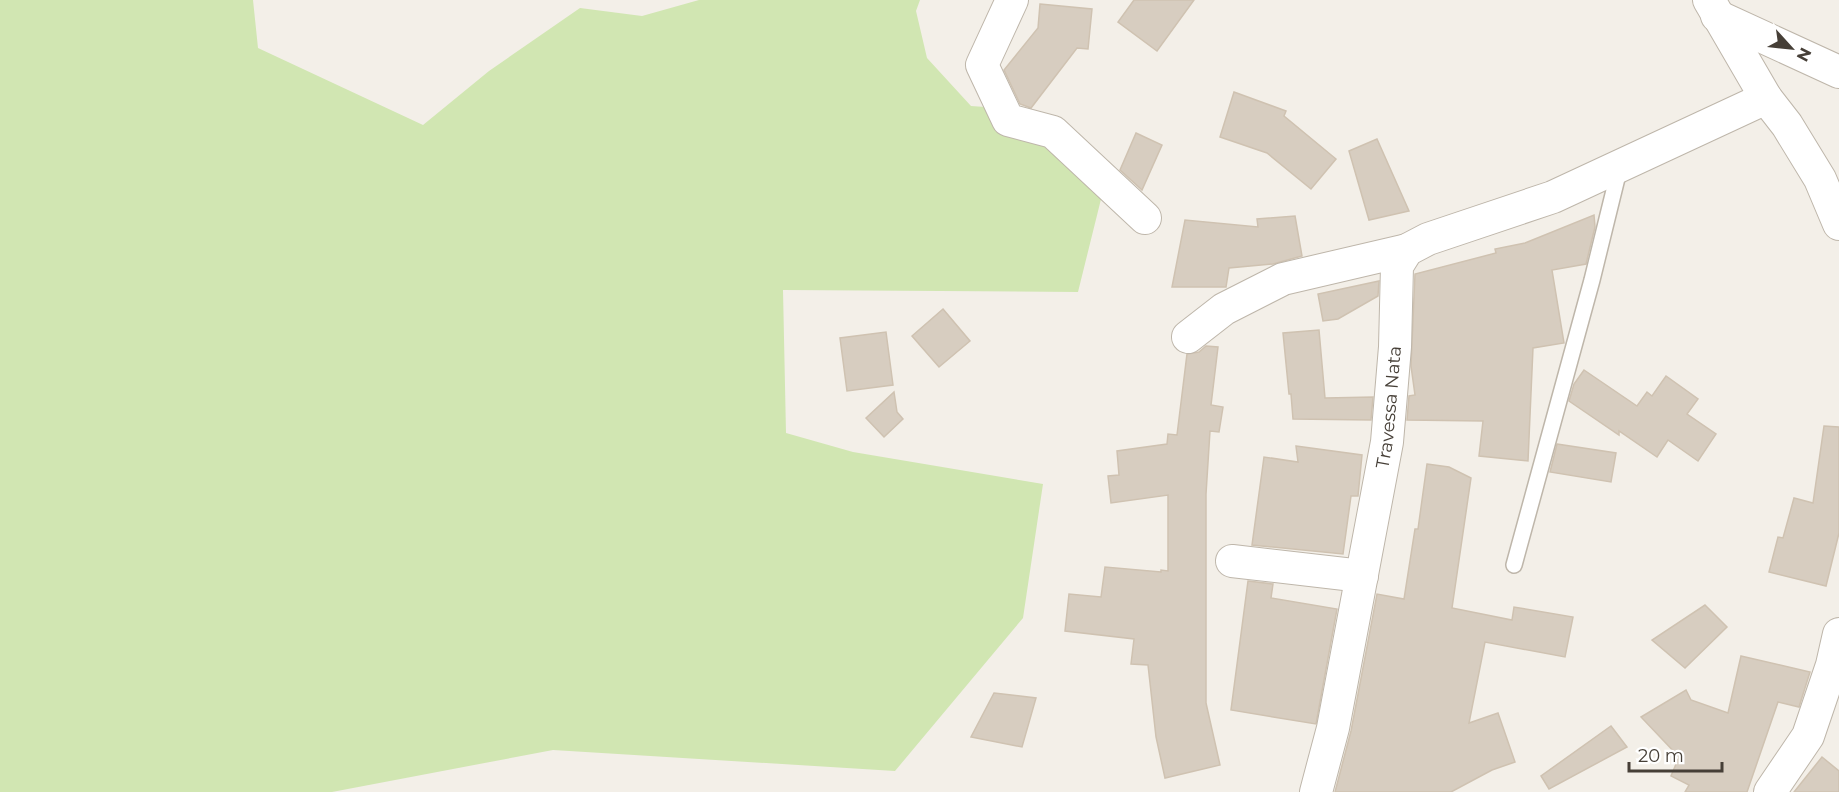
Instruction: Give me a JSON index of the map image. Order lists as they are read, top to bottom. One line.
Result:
{"streets":{"street":["Travessa Nata"]},"scale_bar":"20 m","north":"bottom right"}
